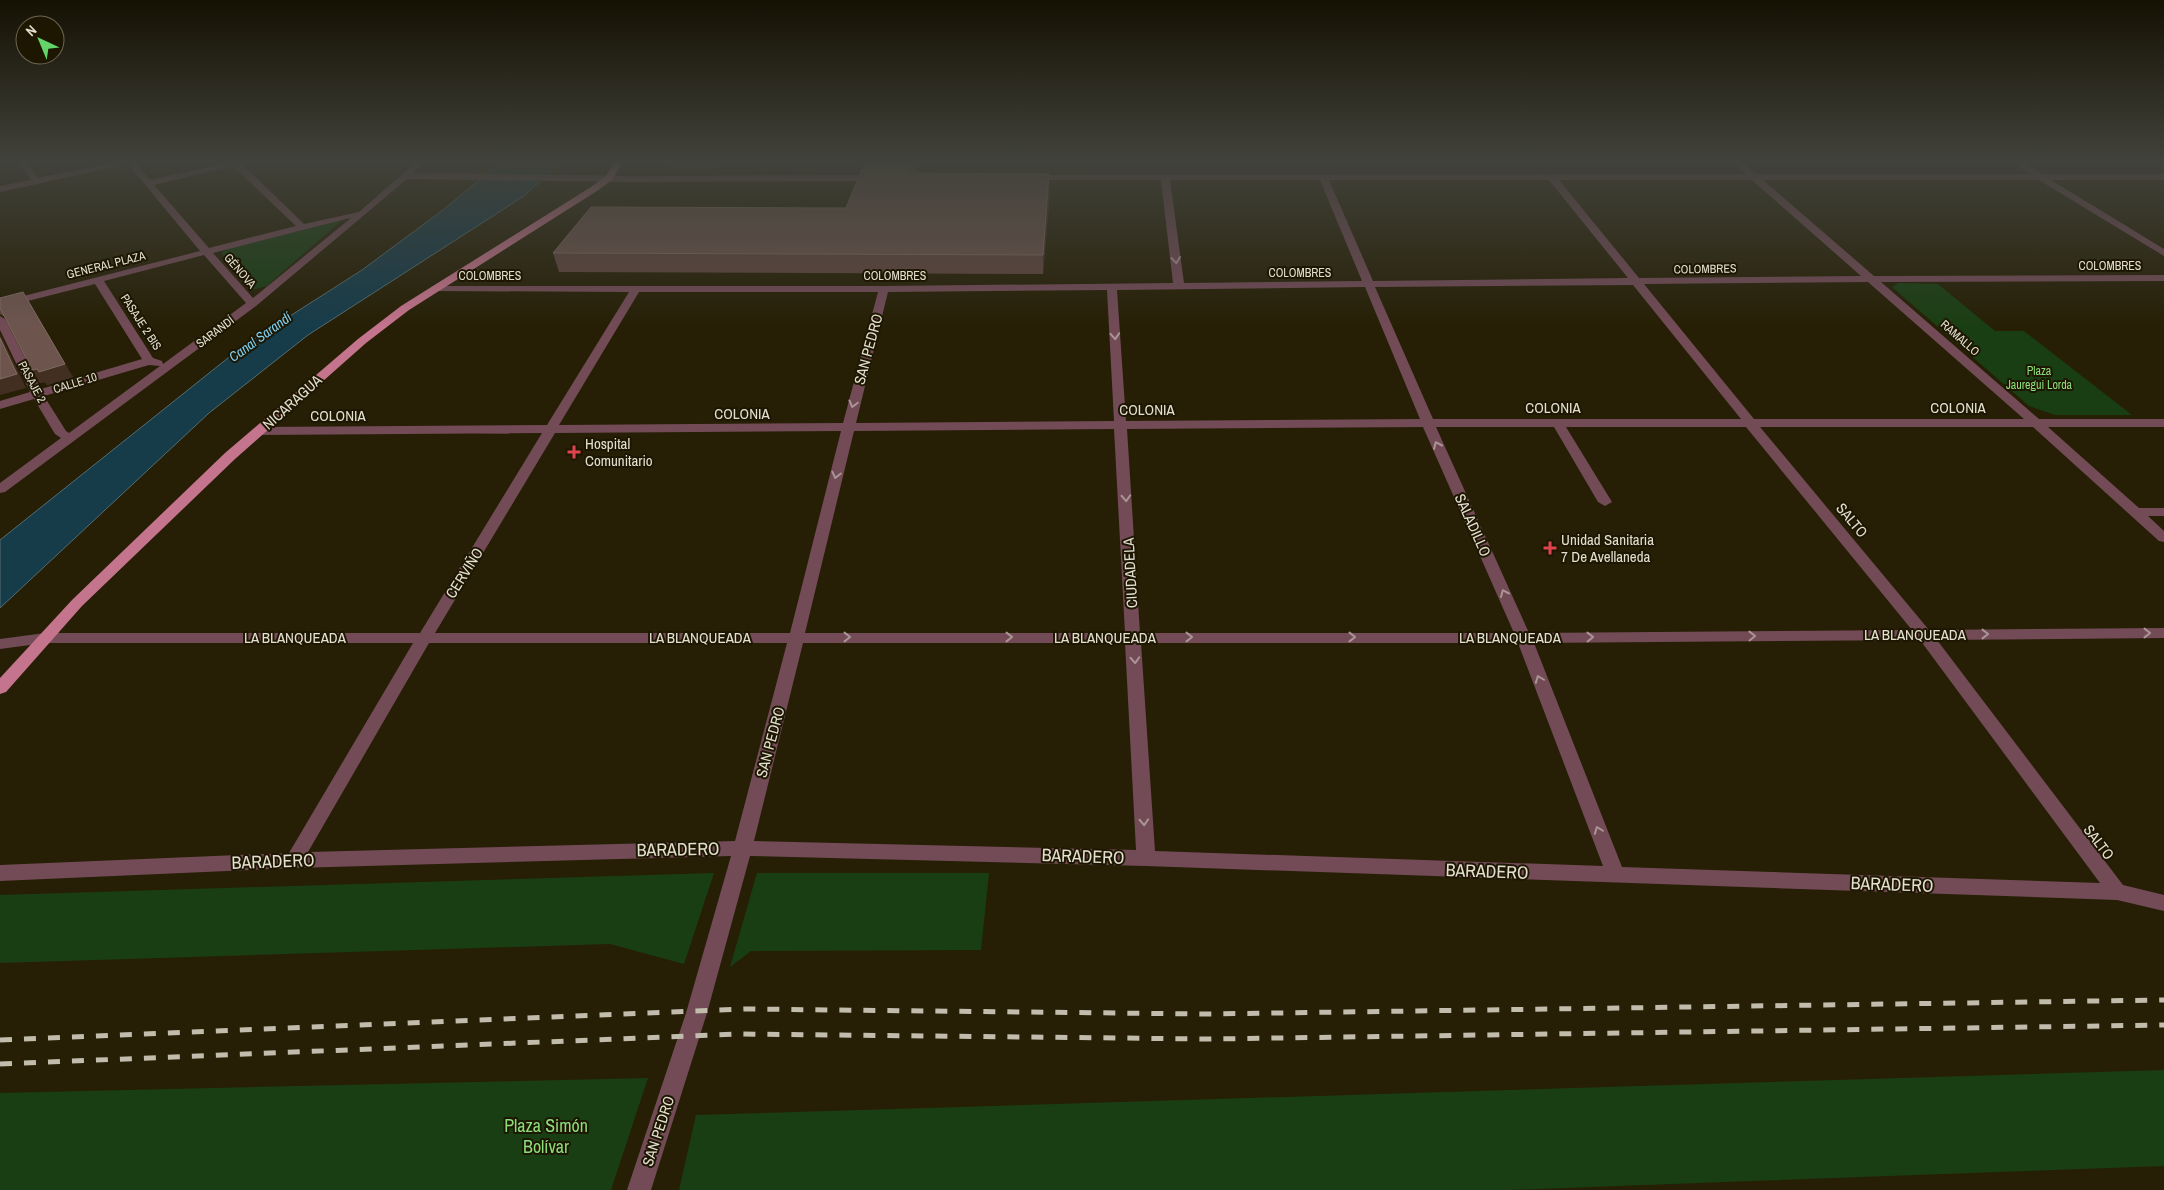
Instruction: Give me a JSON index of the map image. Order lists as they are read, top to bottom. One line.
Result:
{"streets":{"main road":["NICARAGUA"],"street":["GENERAL PLAZA","COLOMBRES","GÉNOVA","PASAJE 2 BIS","SARANDÍ","RAMALLO","SAN PEDRO","PASAJE 2","CALLE 10","COLONIA","SALTO","SALADILLO","CERVIÑO","CIUDADELA","LA BLANQUEADA","BARADERO"]},"crossings":[["GENERAL PLAZA","GÉNOVA"],["GENERAL PLAZA","PASAJE 2 BIS"],["COLOMBRES","RAMALLO"],["COLOMBRES","SAN PEDRO"],["COLOMBRES","NICARAGUA"],["COLOMBRES","SALTO"],["COLOMBRES","SALADILLO"],["COLOMBRES","CERVIÑO"],["COLOMBRES","CIUDADELA"],["GÉNOVA","SARANDÍ"],["PASAJE 2 BIS","SARANDÍ"],["PASAJE 2 BIS","CALLE 10"],["SARANDÍ","PASAJE 2"],["RAMALLO","COLONIA"],["SAN PEDRO","COLONIA"],["SAN PEDRO","LA BLANQUEADA"],["SAN PEDRO","BARADERO"],["PASAJE 2","CALLE 10"],["NICARAGUA","COLONIA"],["NICARAGUA","LA BLANQUEADA"],["COLONIA","SALTO"],["COLONIA","SALADILLO"],["COLONIA","CERVIÑO"],["COLONIA","CIUDADELA"],["SALTO","LA BLANQUEADA"],["SALTO","BARADERO"],["SALADILLO","LA BLANQUEADA"],["SALADILLO","BARADERO"],["CERVIÑO","LA BLANQUEADA"],["CERVIÑO","BARADERO"],["CIUDADELA","LA BLANQUEADA"],["CIUDADELA","BARADERO"]],"one_way":["SAN PEDRO","SALADILLO","CIUDADELA","LA BLANQUEADA"],"water":["Canal Sarandí"],"parks":["Plaza Jauregui Lorda","Plaza Simón Bolívar"],"places":{"health":["Hospital Comunitario","Unidad Sanitaria 7 De Avellaneda"]},"north":"top left"}
